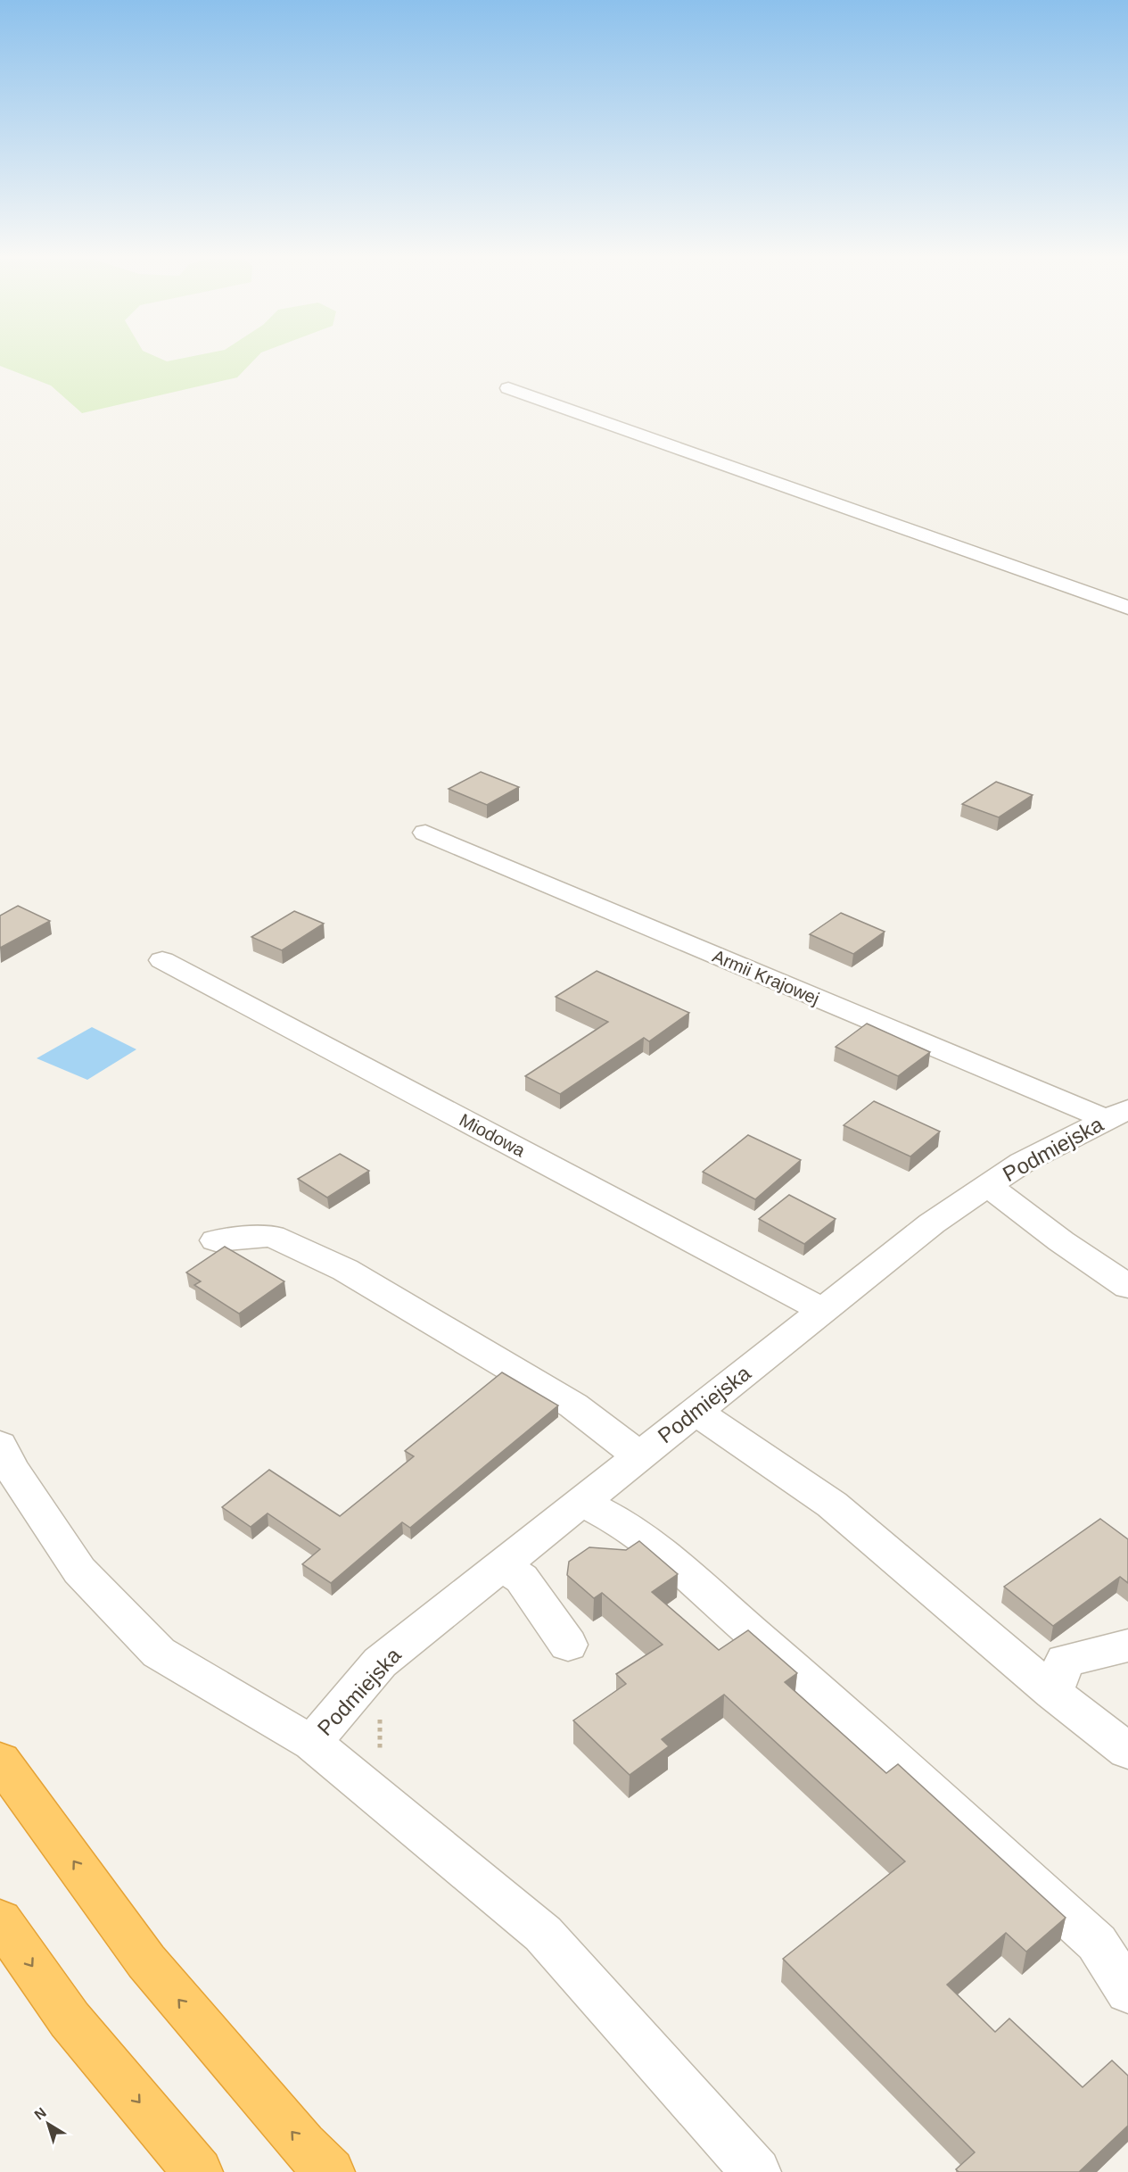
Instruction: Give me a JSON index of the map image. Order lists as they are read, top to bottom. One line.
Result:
{"streets":{"street":["Armii Krajowej","Miodowa","Podmiejska"]},"crossings":[["Armii Krajowej","Podmiejska"],["Miodowa","Podmiejska"]],"north":"top left"}
